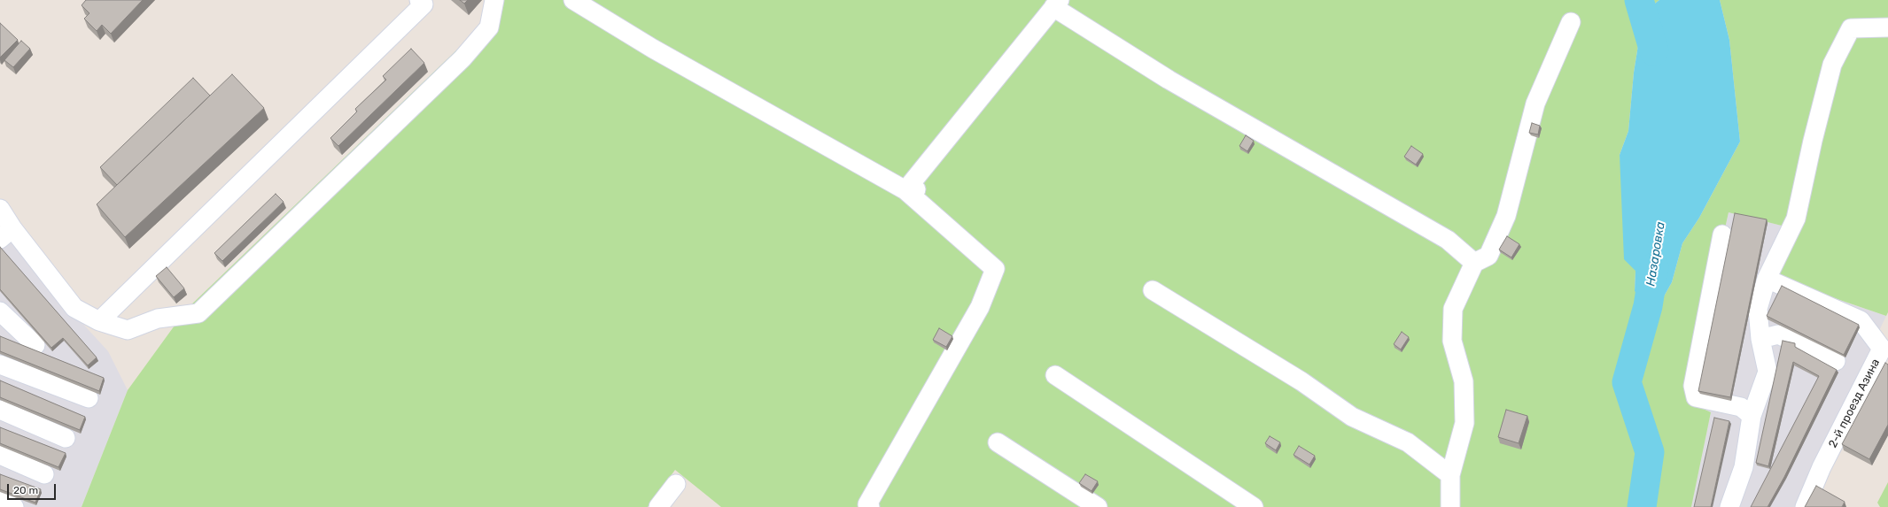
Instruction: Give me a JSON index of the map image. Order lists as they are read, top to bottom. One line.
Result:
{"streets":{"street":["2-й проезд Азина"]},"water":["Назаровка"],"scale_bar":"20 m"}
